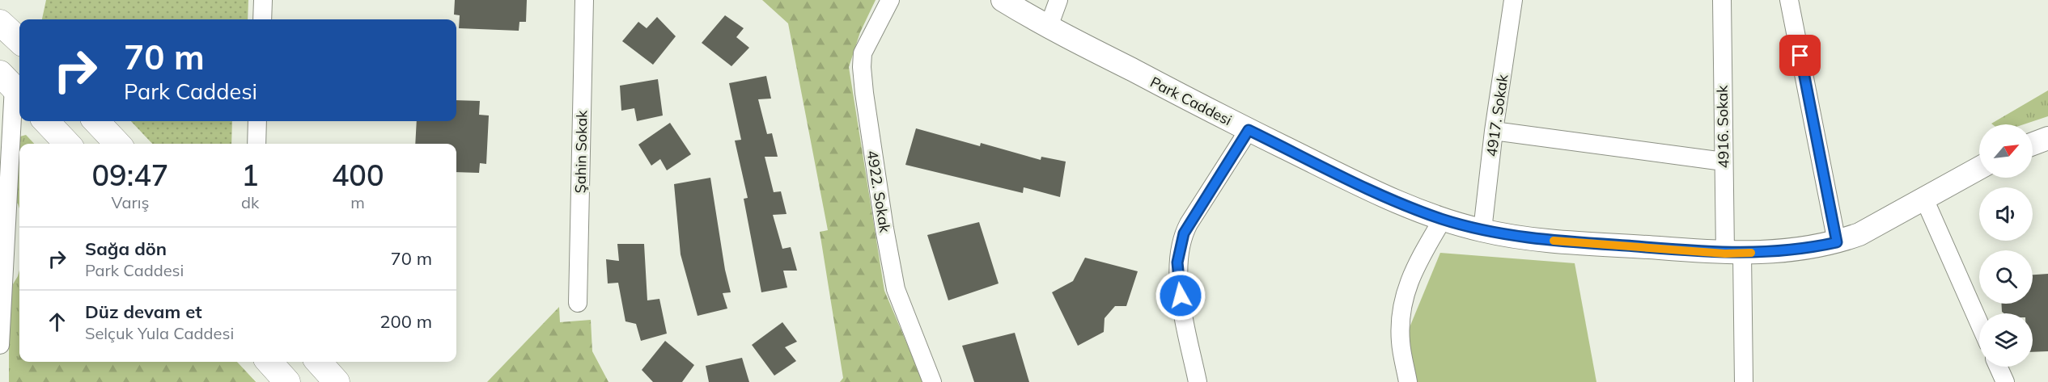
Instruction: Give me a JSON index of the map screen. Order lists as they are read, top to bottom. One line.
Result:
{"streets":{"street":["Park Caddesi","4917. Sokak","4916. Sokak","Şahin Sokak","4922. Sokak"]},"crossings":[["Park Caddesi","4917. Sokak"],["Park Caddesi","4916. Sokak"]],"north":"top right","page":{"turn":["70 m","Park Caddesi"],"eta":["09:47","Varış","1","dk","400","m"],"list":[{"name":"Sağa dön","note":"Park Caddesi","value":"70 m"},{"name":"Düz devam et","note":"Selçuk Yula Caddesi","value":"200 m"}]}}
